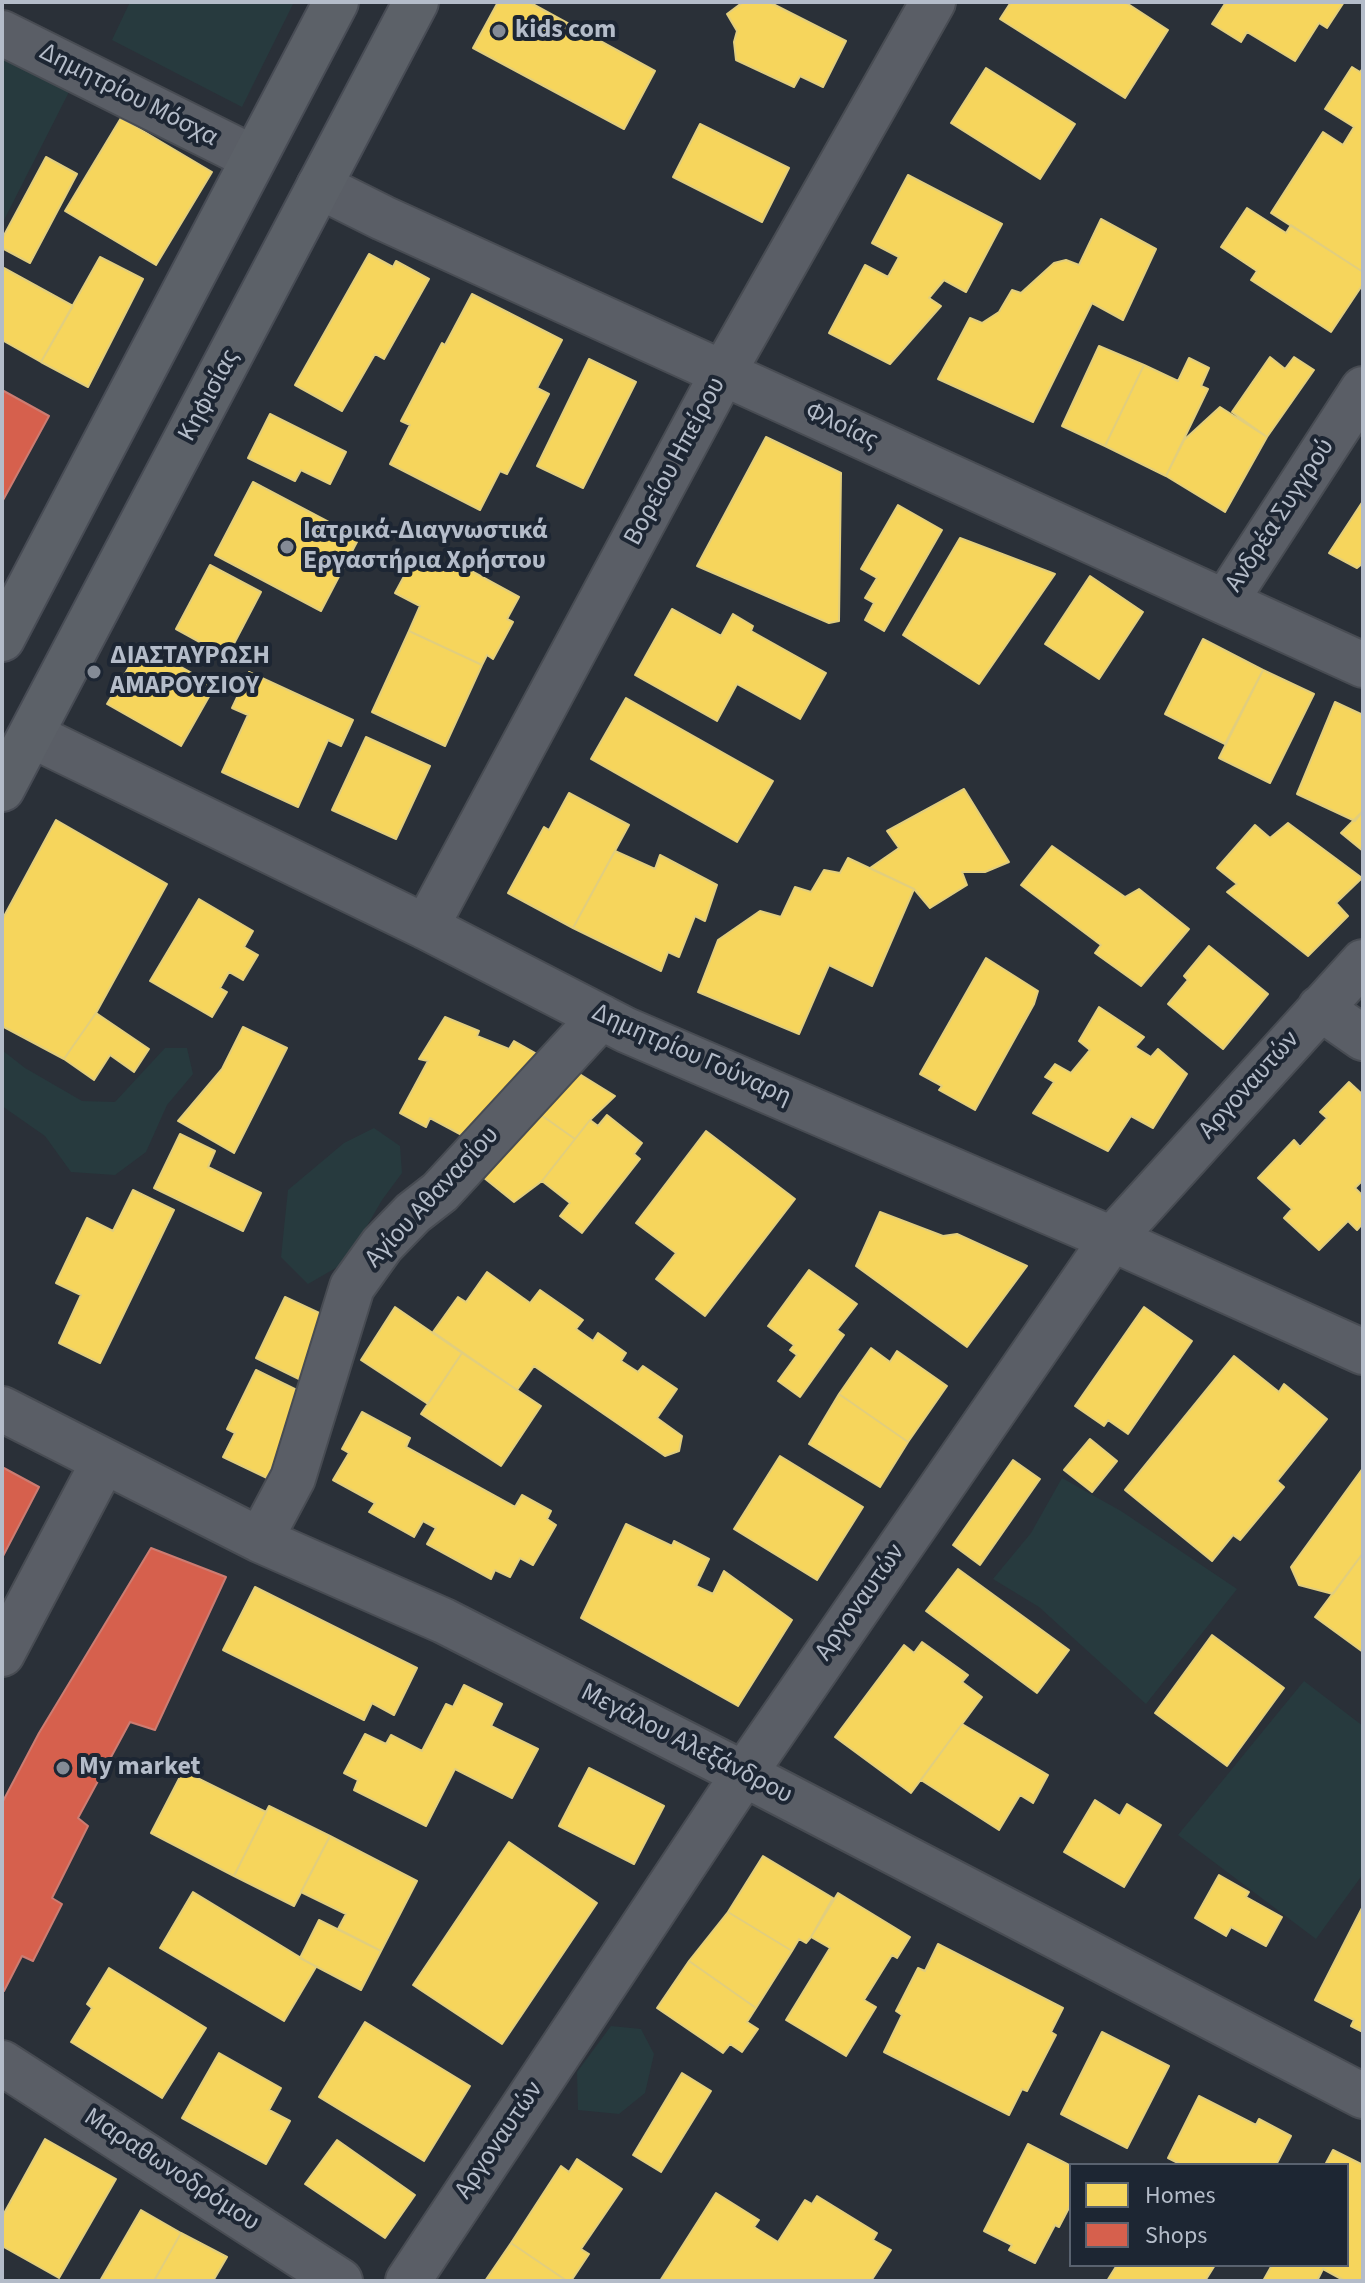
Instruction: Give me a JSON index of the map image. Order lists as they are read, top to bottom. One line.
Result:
{"streets":{"main road":["Κηφισίας"],"street":["Δημητρίου Μόσχα","Φλοίας","Βορείου Ηπείρου","Ανδρέα Συγγρού","Δημητρίου Γούναρη","Αργοναυτών","Αγίου Αθανασίου","Μεγάλου Αλεξάνδρου","Μαραθωνοδρόμου"]},"crossings":[["Κηφισίας","Φλοίας"],["Κηφισίας","Δημητρίου Γούναρη"],["Φλοίας","Βορείου Ηπείρου"],["Φλοίας","Ανδρέα Συγγρού"],["Βορείου Ηπείρου","Δημητρίου Γούναρη"],["Δημητρίου Γούναρη","Αργοναυτών"],["Δημητρίου Γούναρη","Αγίου Αθανασίου"],["Αργοναυτών","Μεγάλου Αλεξάνδρου"],["Αγίου Αθανασίου","Μεγάλου Αλεξάνδρου"]],"places":["kids com","Ιατρικά-Διαγνωστικά Εργαστήρια Χρήστου","ΔΙΑΣΤΑΥΡΩΣΗ ΑΜΑΡΟΥΣΙΟΥ","My market"],"legend":["Homes","Shops"]}
